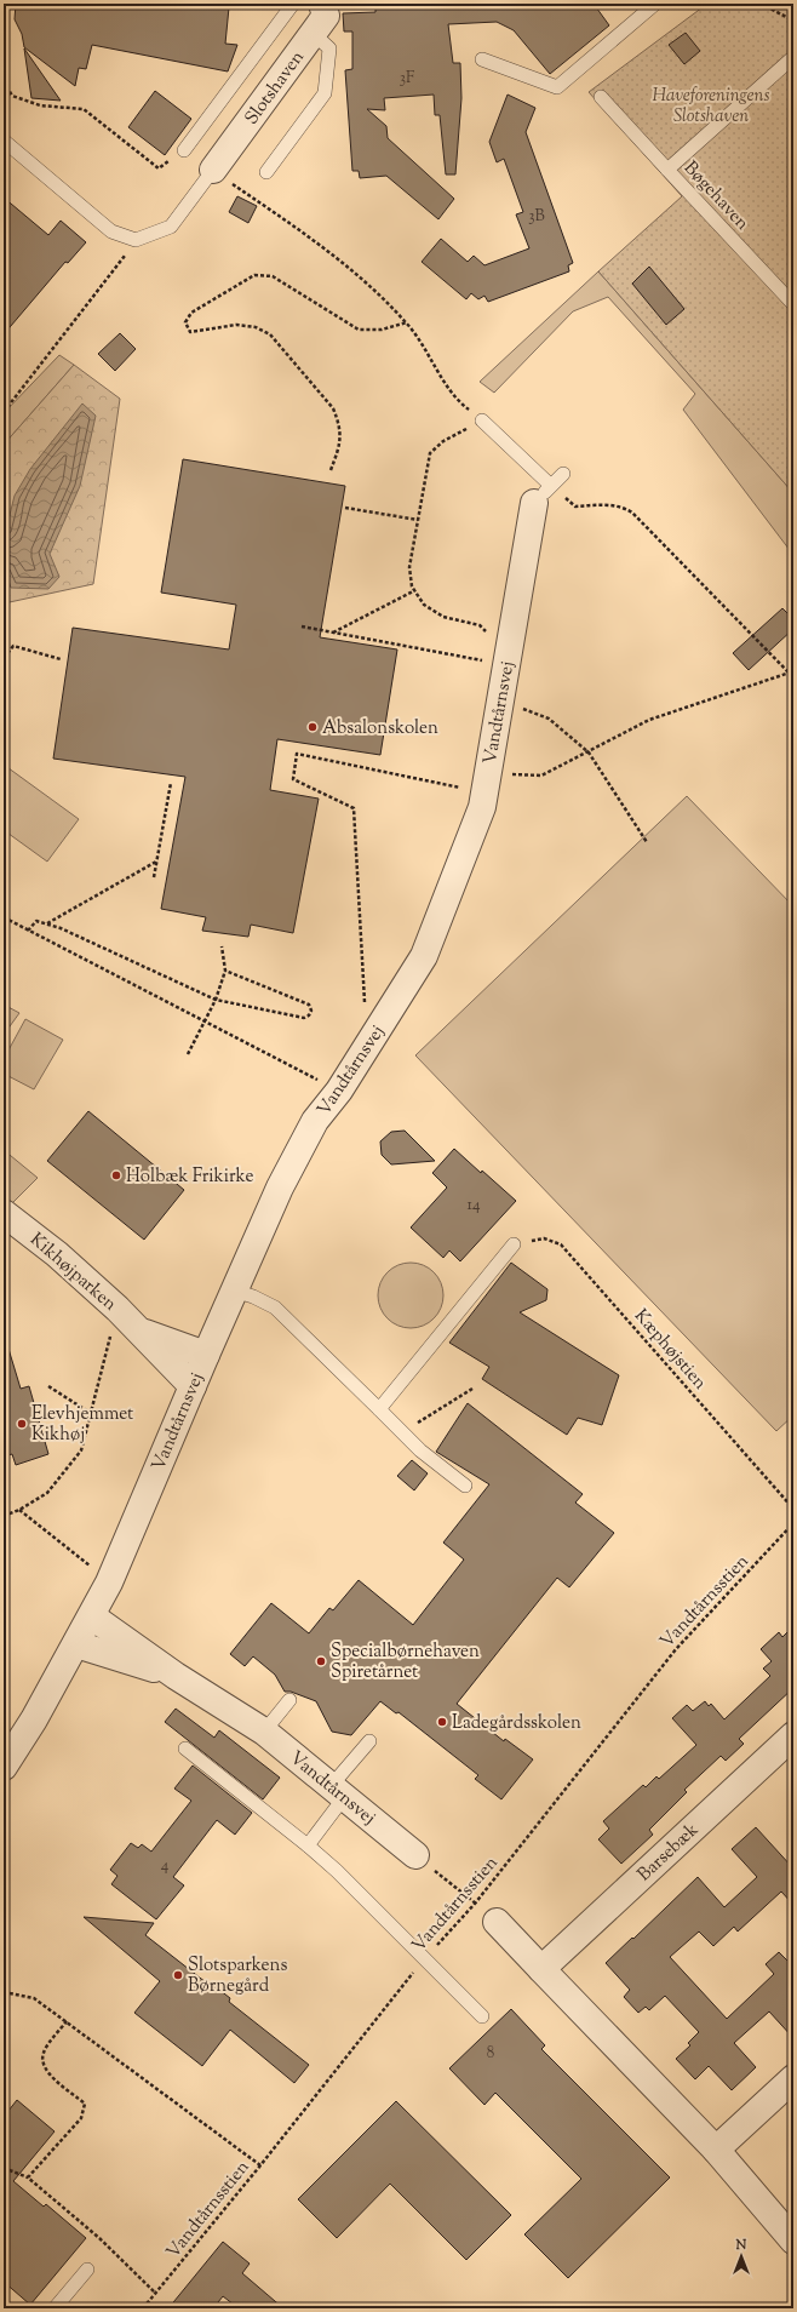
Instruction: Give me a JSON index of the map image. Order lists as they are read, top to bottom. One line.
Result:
{"streets":{"street":["Slotshaven","Vandtårnsvej","Kikhøjparken","Barsebæk"],"lane":["Bøgehaven"],"path":["Kæphøjstien","Vandtårnsstien"]},"crossings":[["Vandtårnsvej","Kikhøjparken"]],"parks":["Haveforeningens Slotshaven"],"places":["Absalonskolen","Holbæk Frikirke","Elevhjemmet Kikhøj","Specialbørnehaven Spiretårnet","Ladegårdsskolen","Slotsparkens Børnegård"],"house_numbers":["3F","3B","14","4","8"],"north":"top"}
